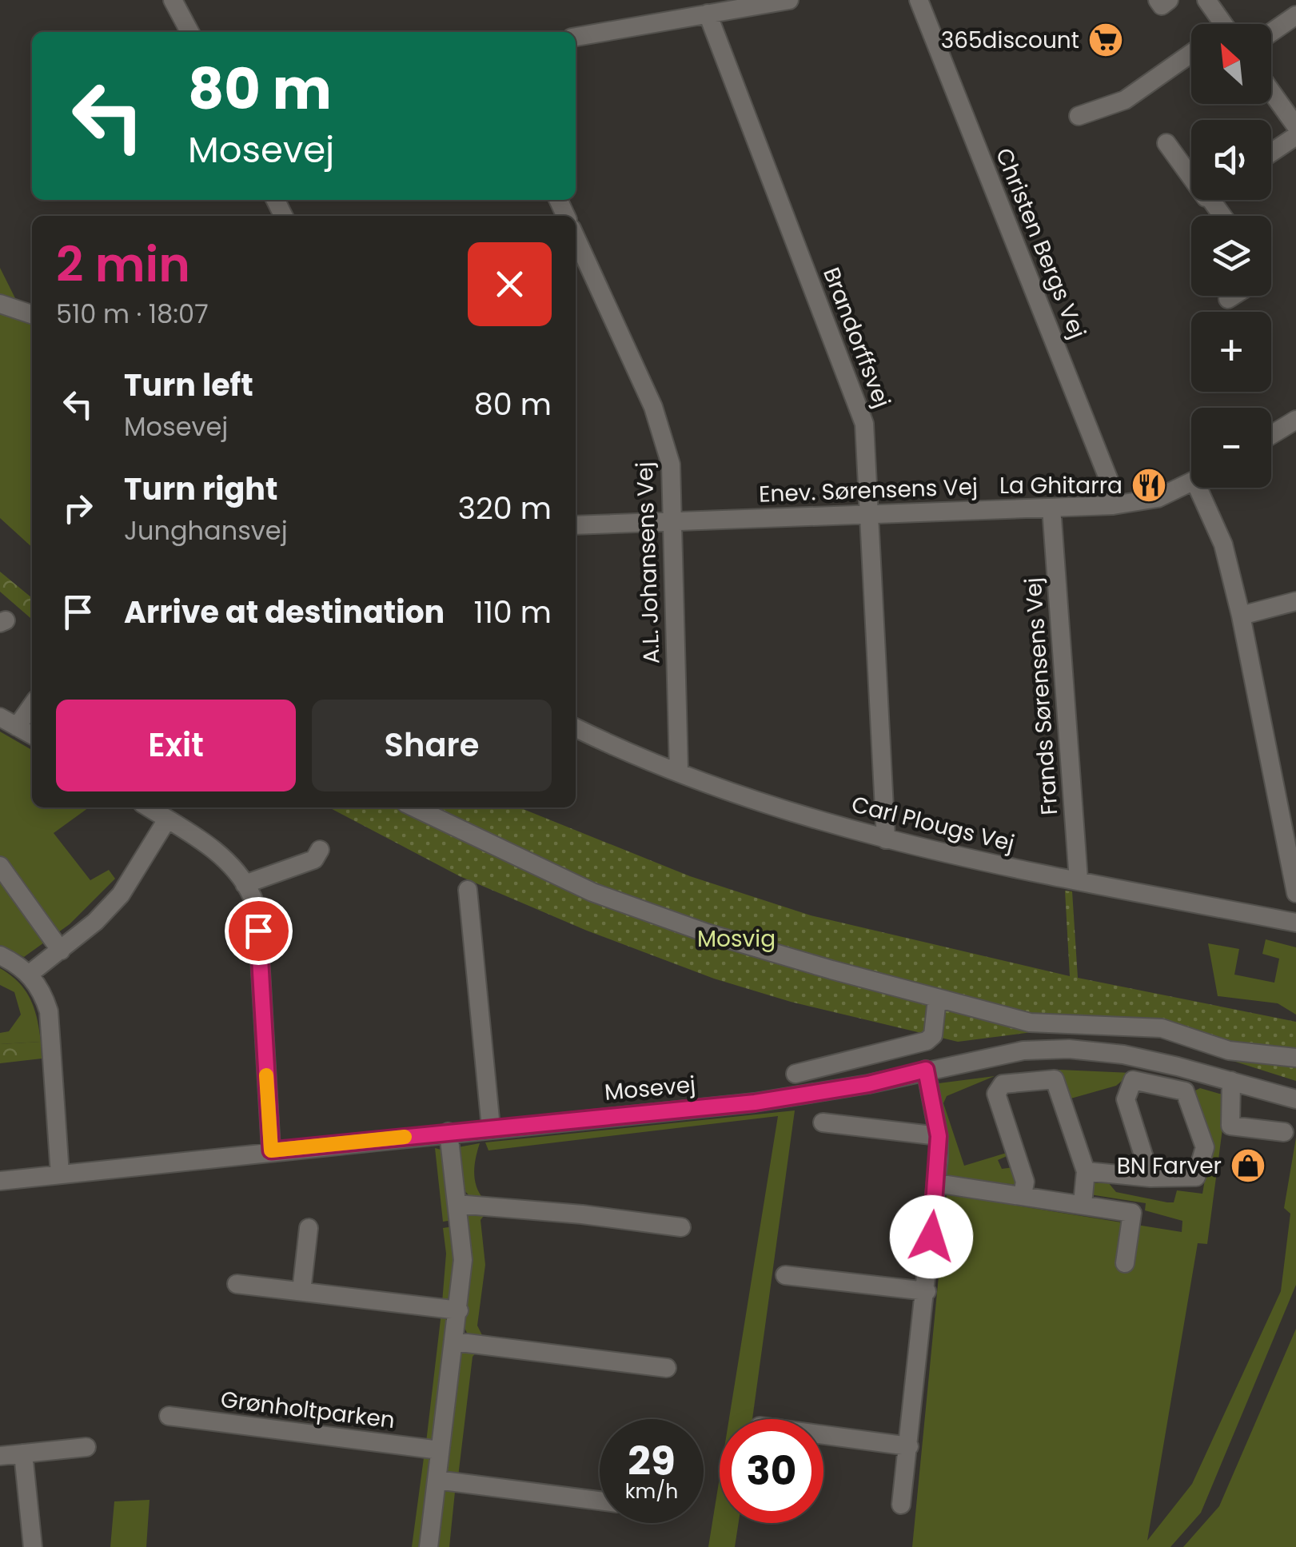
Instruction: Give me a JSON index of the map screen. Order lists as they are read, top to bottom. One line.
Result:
{"streets":{"street":["Christen Bergs Vej","Brandorffsvej","Enev. Sørensens Vej","A.L. Johansens Vej","Frands Sørensens Vej","Carl Plougs Vej","Mosevej","Grønholtparken"]},"crossings":[["Christen Bergs Vej","Enev. Sørensens Vej"],["Brandorffsvej","Enev. Sørensens Vej"],["Brandorffsvej","Carl Plougs Vej"],["Enev. Sørensens Vej","A.L. Johansens Vej"],["Enev. Sørensens Vej","Frands Sørensens Vej"],["A.L. Johansens Vej","Carl Plougs Vej"],["Frands Sørensens Vej","Carl Plougs Vej"]],"parks":["Mosvig"],"places":{"supermarket":["365discount"],"restaurant":["La Ghitarra"],"shop":["BN Farver"]},"north":"top left","page":{"map_buttons":["+","−"],"turn":["80 m","Mosevej"],"heading":["2 min","510 m · 18:07"],"list":[{"name":"Turn left","note":"Mosevej","value":"80 m"},{"name":"Turn right","note":"Junghansvej","value":"320 m"},{"name":"Arrive at destination","value":"110 m"}],"buttons":["Exit","Share"],"speed":"29 km/h","limit":"30"}}
